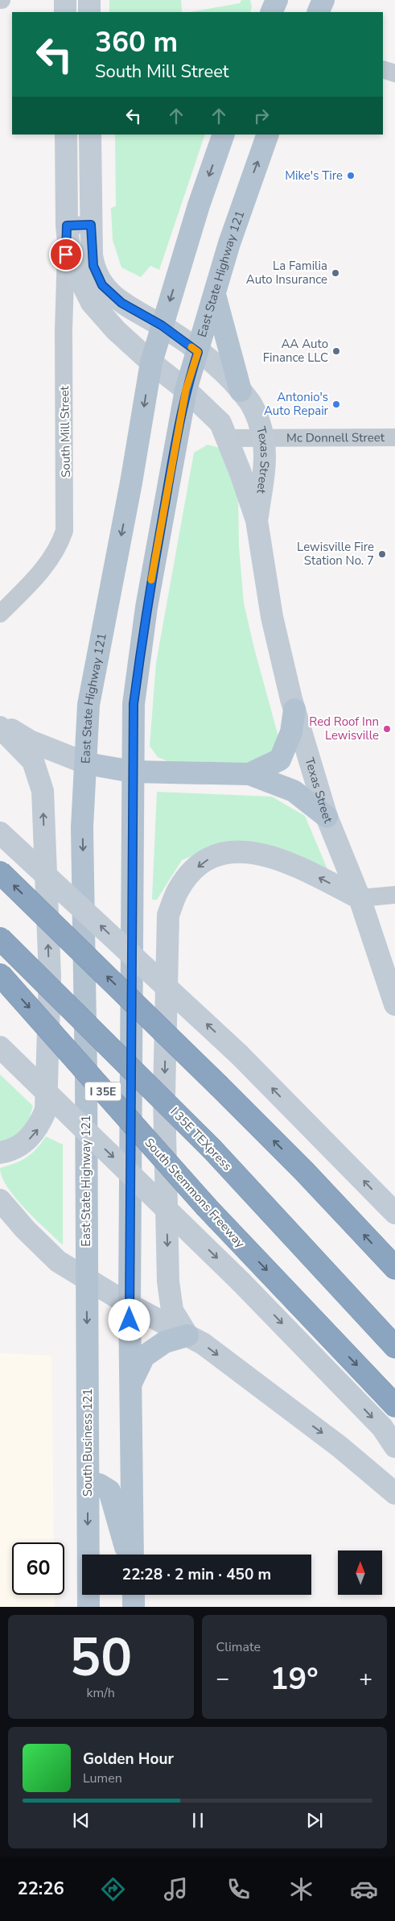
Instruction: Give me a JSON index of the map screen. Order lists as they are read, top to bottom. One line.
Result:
{"streets":{"highway":["I 35E","I 35E TEXpress","South Stemmons Freeway"],"main road":["East State Highway 121","South Mill Street","Texas Street","South Business 121"],"street":["Mc Donnell Street"]},"crossings":[["East State Highway 121","South Mill Street"],["East State Highway 121","Texas Street"],["East State Highway 121","South Business 121"],["South Mill Street","Texas Street"],["Mc Donnell Street","Texas Street"]],"places":["Mike's Tire","La Familia Auto Insurance","AA Auto Finance LLC","Antonio's Auto Repair","Lewisville Fire Station No. 7","Red Roof Inn Lewisville"],"north":"top","page":{"turn":["360 m","South Mill Street"],"limit":"60","trip":"22:28 · 2 min · 450 m","tile":[["50","km/h"],"Climate"],"heat":["−","19°","+"],"song":["Golden Hour","Lumen"],"tabs":"22:26"}}
